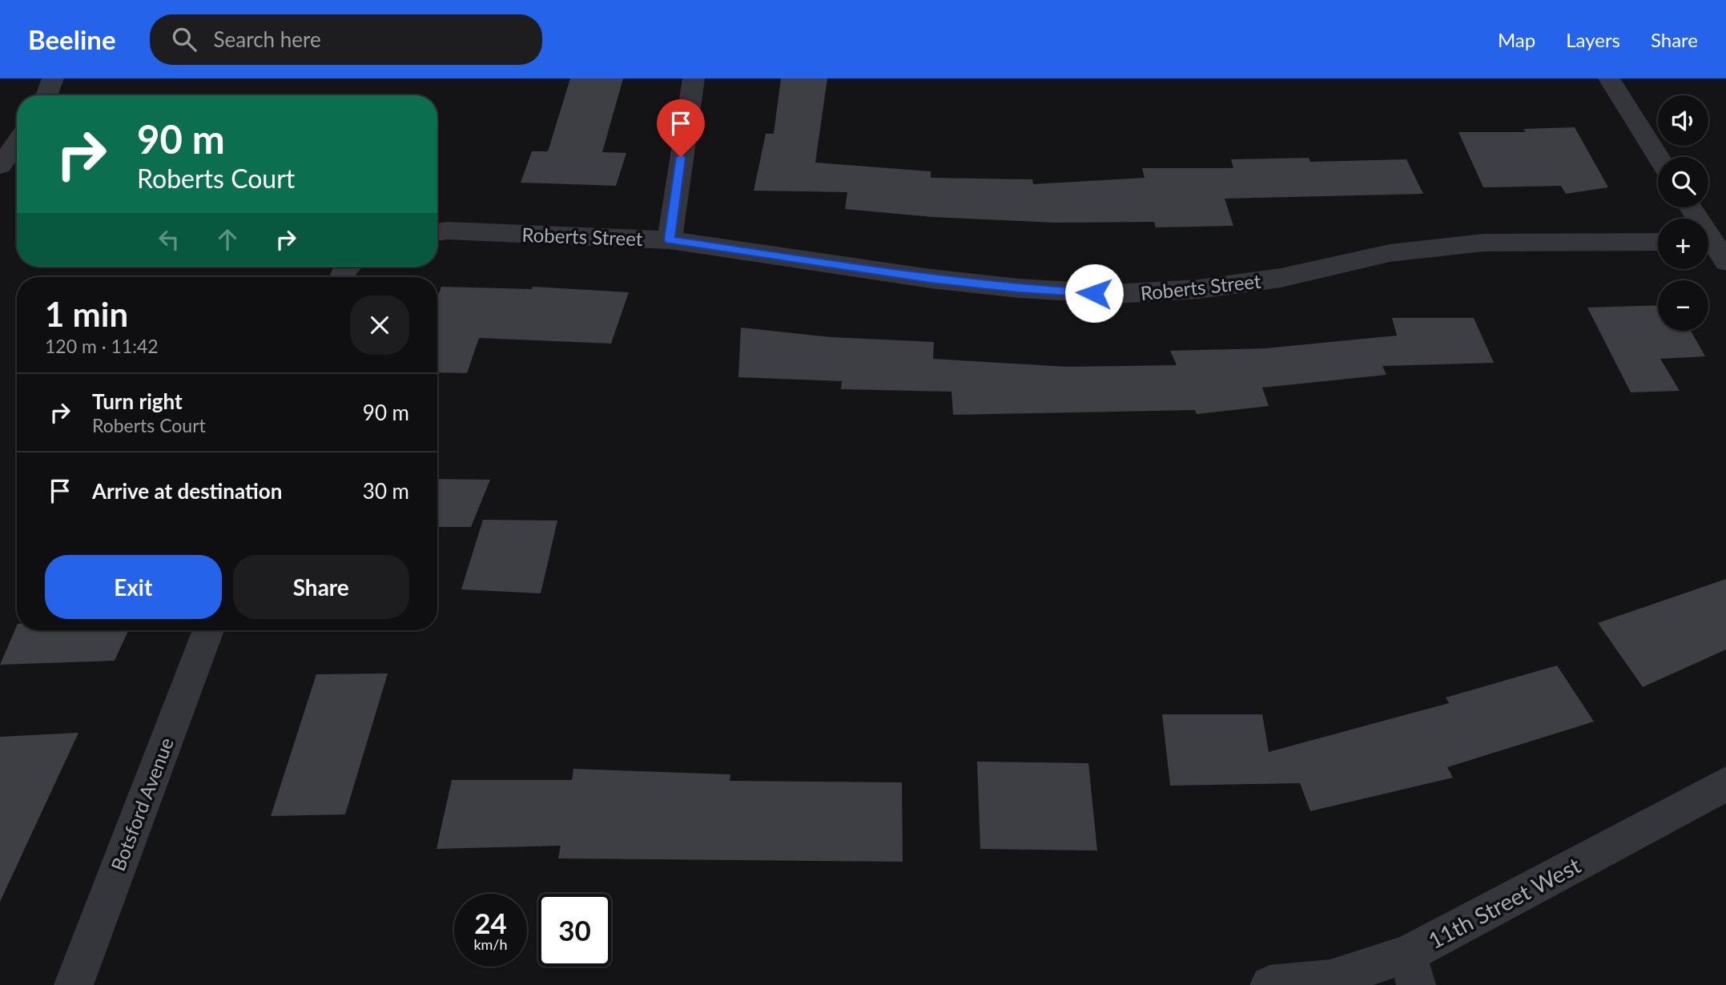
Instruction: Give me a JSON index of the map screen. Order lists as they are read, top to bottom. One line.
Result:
{"streets":{"street":["Roberts Street","Botsford Avenue","11th Street West"]},"page":{"header":"Beeline","search":"Search here","nav":["Map","Layers","Share"],"map_buttons":["+","−"],"turn":["90 m","Roberts Court"],"heading":["1 min","120 m · 11:42"],"list":[{"name":"Turn right","note":"Roberts Court","value":"90 m"},{"name":"Arrive at destination","value":"30 m"}],"buttons":["Exit","Share"],"speed":"24 km/h","limit":"30"}}
